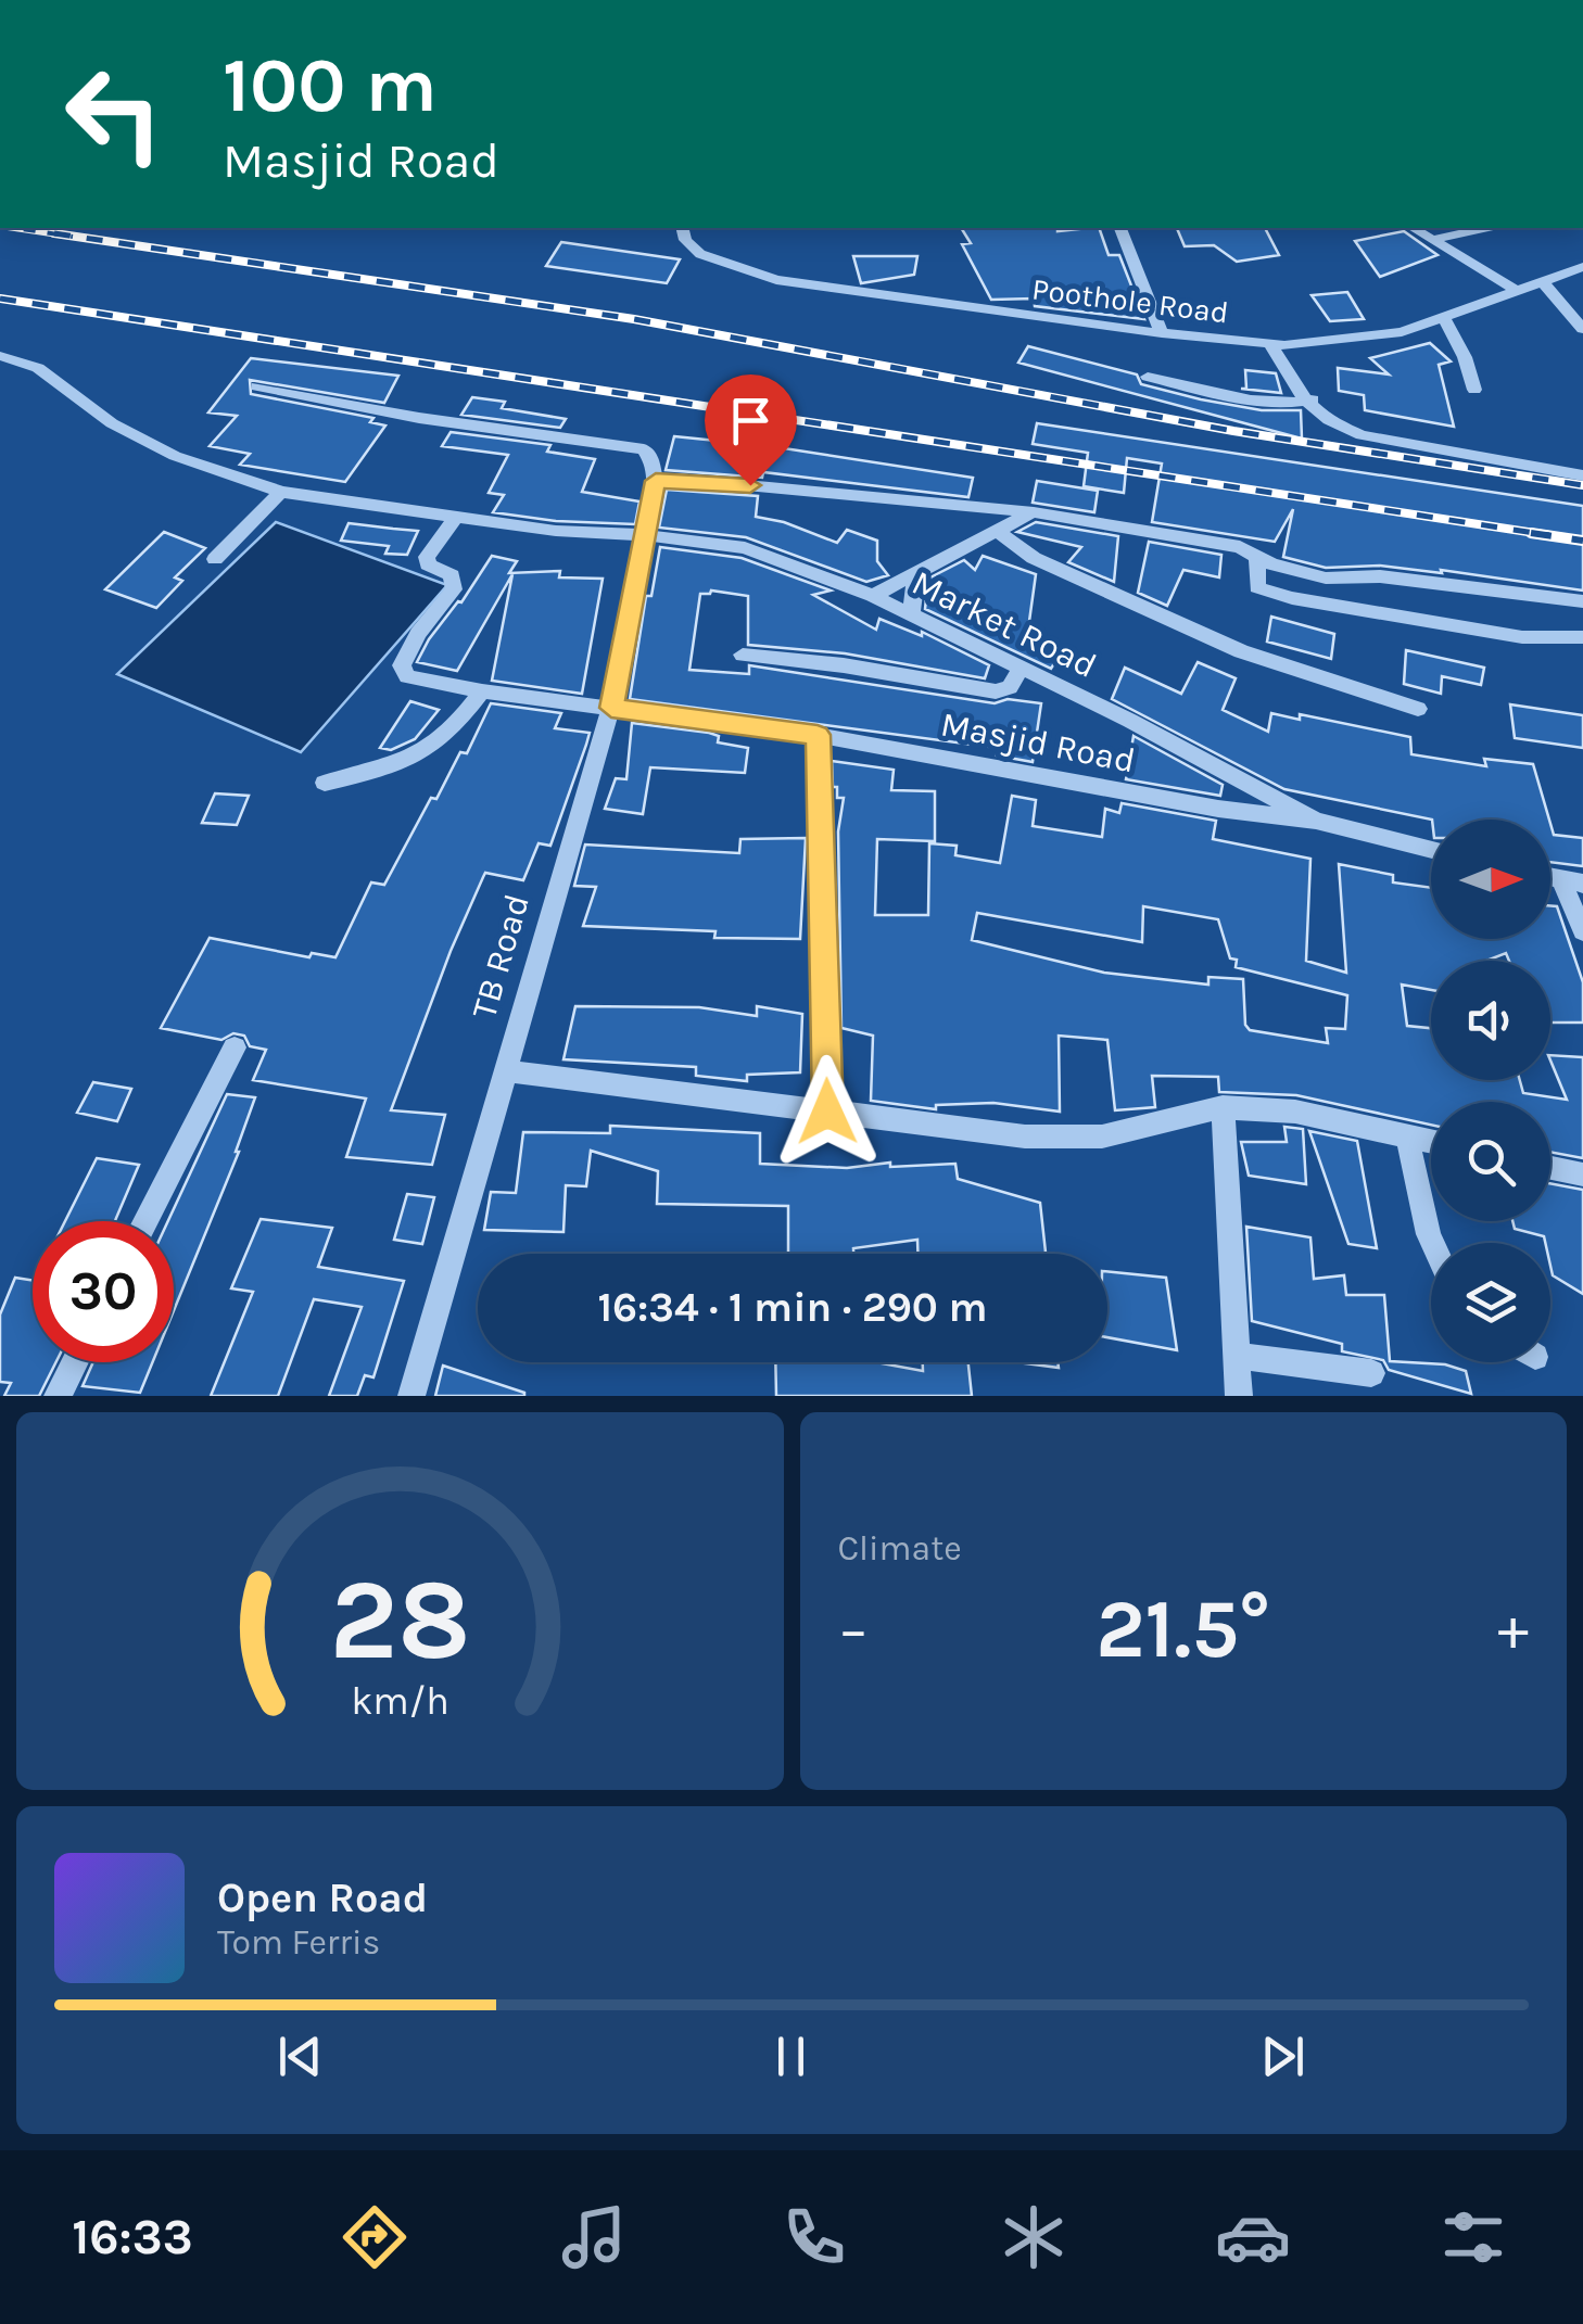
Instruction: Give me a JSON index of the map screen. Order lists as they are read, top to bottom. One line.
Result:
{"streets":{"street":["Poothole Road","Market Road","Masjid Road","TB Road"]},"crossings":[["Market Road","Masjid Road"],["Market Road","TB Road"],["Masjid Road","TB Road"]],"north":"right","page":{"turn":["100 m","Masjid Road"],"limit":"30","trip":"16:34 · 1 min · 290 m","tile":"Climate","heat":["−","21.5°","+"],"song":["Open Road","Tom Ferris"],"tabs":"16:33","gauge":["28","km/h"]}}
